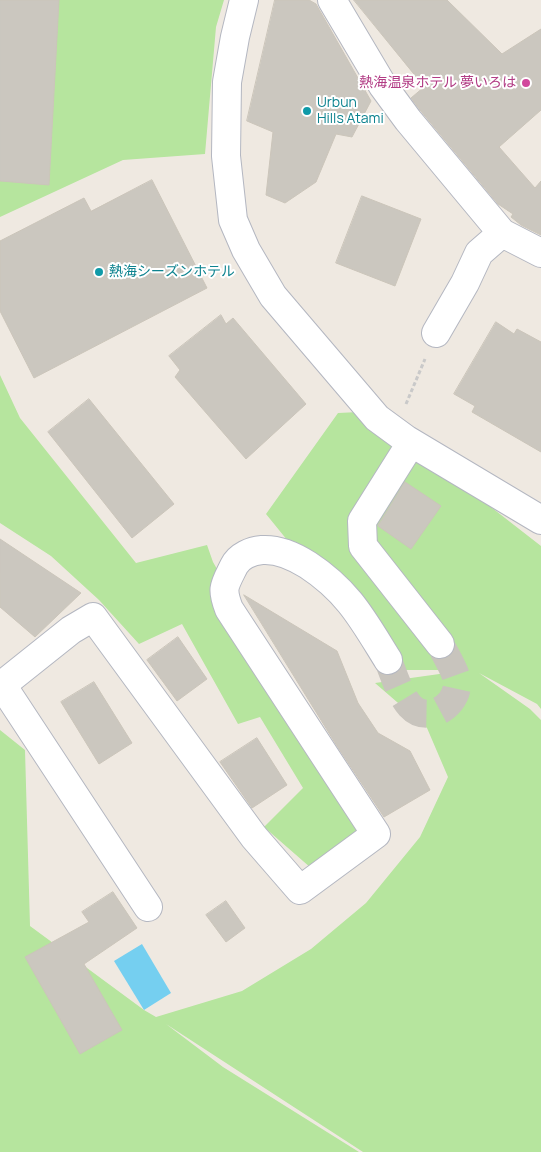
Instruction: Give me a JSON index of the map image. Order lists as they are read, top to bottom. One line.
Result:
{"places":["熱海温泉ホテル 夢いろは","Urbun Hills Atami","熱海シーズンホテル"]}
